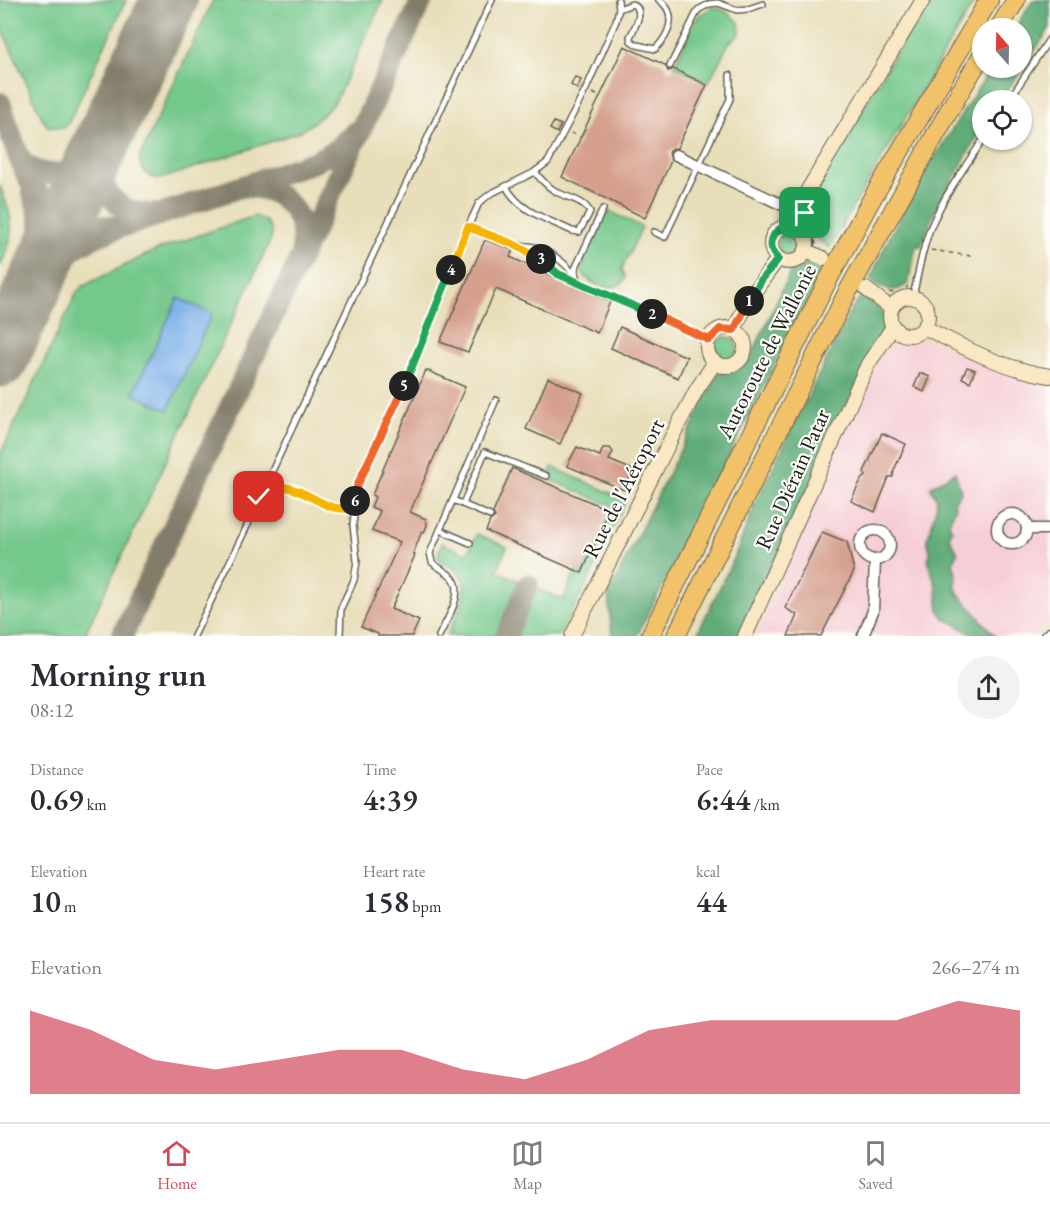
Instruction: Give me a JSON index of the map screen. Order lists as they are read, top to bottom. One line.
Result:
{"streets":{"highway":["Autoroute de Wallonie"],"street":["Rue Diérain Patar","Rue de l'Aéroport"]},"north":"top","page":{"pins":["3","4","1","2","5","6"],"heading":["Morning run","08:12"],"stats":[["Distance","0.69 km"],["Time","4:39"],["Pace","6:44 /km"],["Elevation","10 m"],["Heart rate","158 bpm"],["kcal","44"]],"chart":["Elevation","266–274 m"],"tabs":["Home","Map","Saved"]}}
